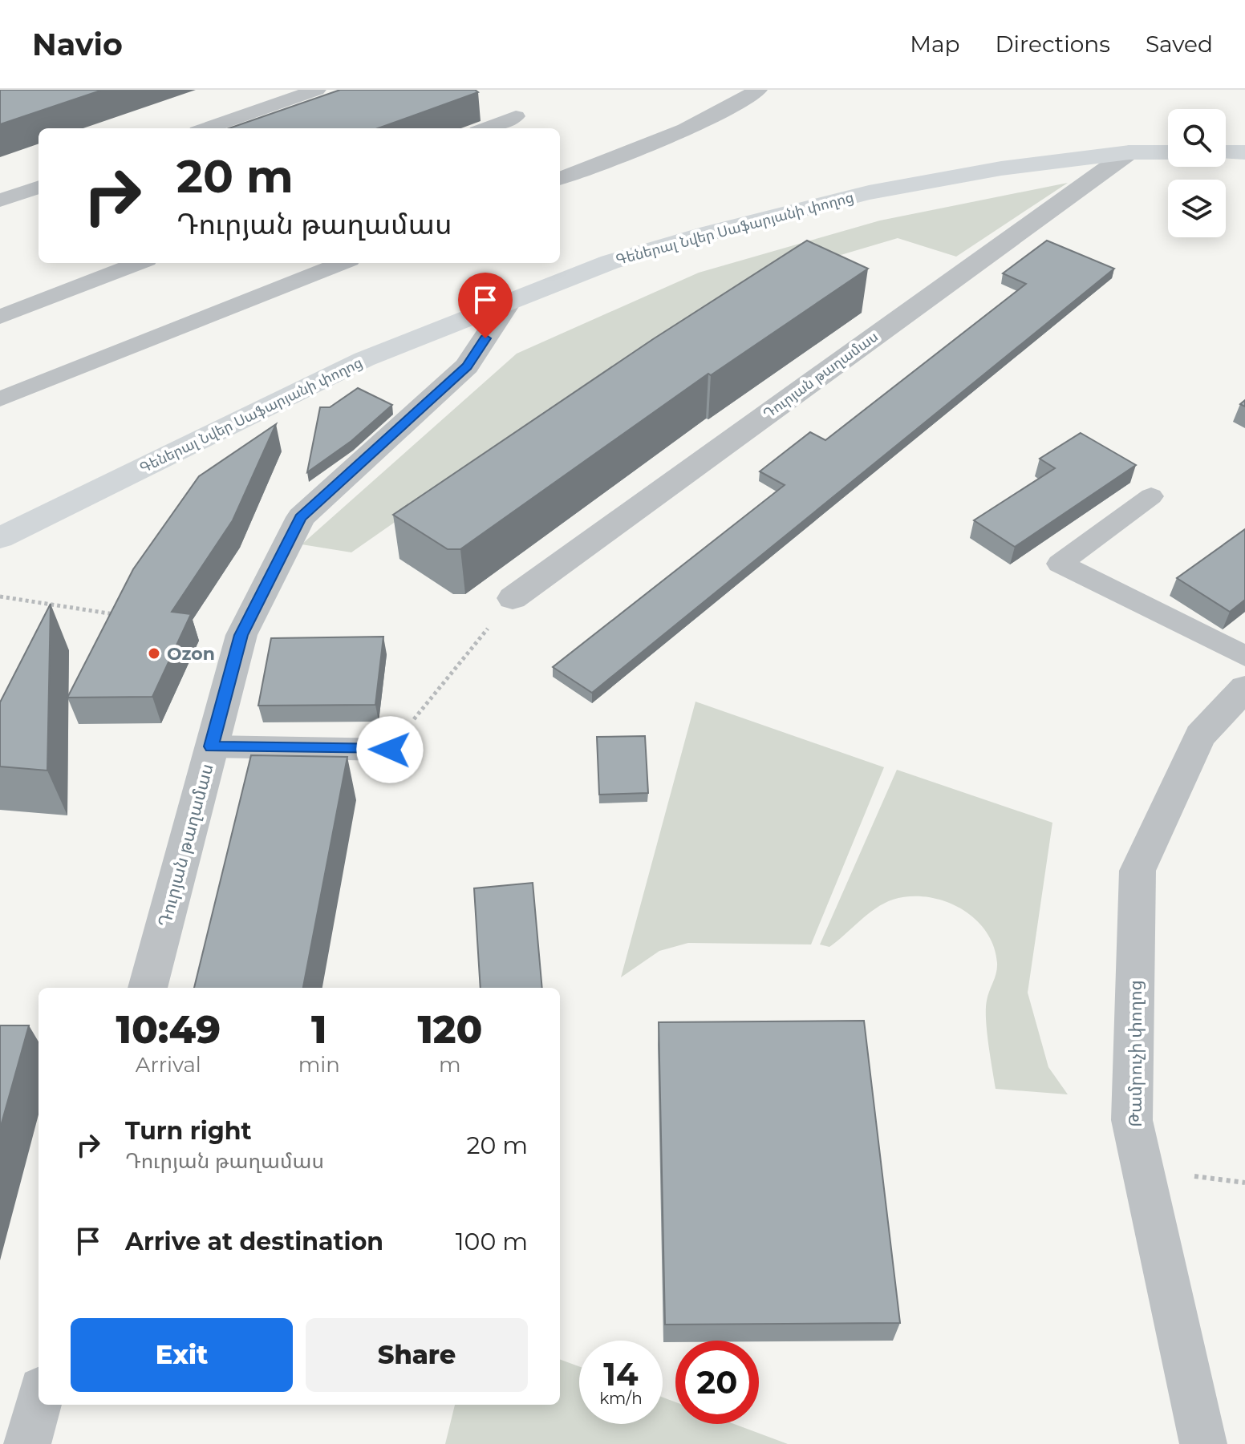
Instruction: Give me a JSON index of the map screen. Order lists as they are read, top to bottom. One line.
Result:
{"streets":{"street":["Գեներալ Նվեր Սաֆարյանի փողոց","Դուրյան թաղամաս","Թամրուչի փողոց"]},"crossings":[["Գեներալ Նվեր Սաֆարյանի փողոց","Դուրյան թաղամաս"]],"places":["Ozon"],"page":{"header":"Navio","nav":["Map","Directions","Saved"],"turn":["20 m","Դուրյան թաղամաս"],"eta":["10:49","Arrival","1","min","120","m"],"list":[{"name":"Turn right","note":"Դուրյան թաղամաս","value":"20 m"},{"name":"Arrive at destination","value":"100 m"}],"buttons":["Exit","Share"],"speed":"14 km/h","limit":"20"}}
